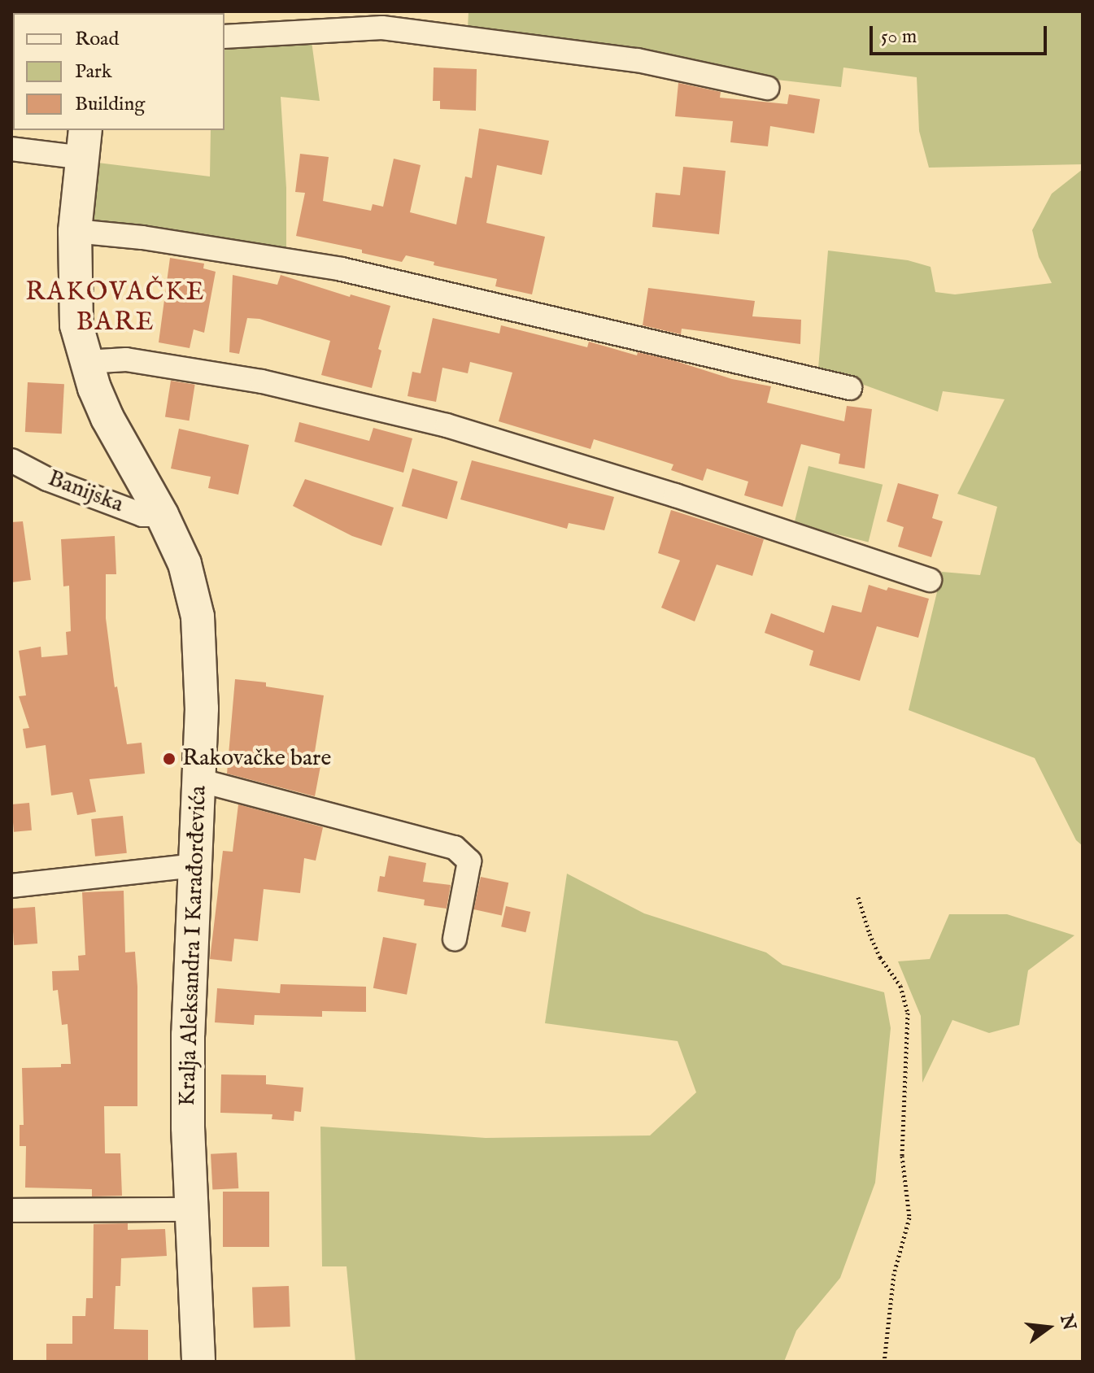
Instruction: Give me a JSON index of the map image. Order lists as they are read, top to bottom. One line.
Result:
{"streets":{"street":["Banijska","Kralja Aleksandra I Karađorđevića"]},"crossings":[["Banijska","Kralja Aleksandra I Karađorđevića"]],"districts":["RAKOVAČKE BARE"],"places":["Rakovačke bare"],"legend":["Road","Park","Building"],"scale_bar":"50 m","north":"right"}
